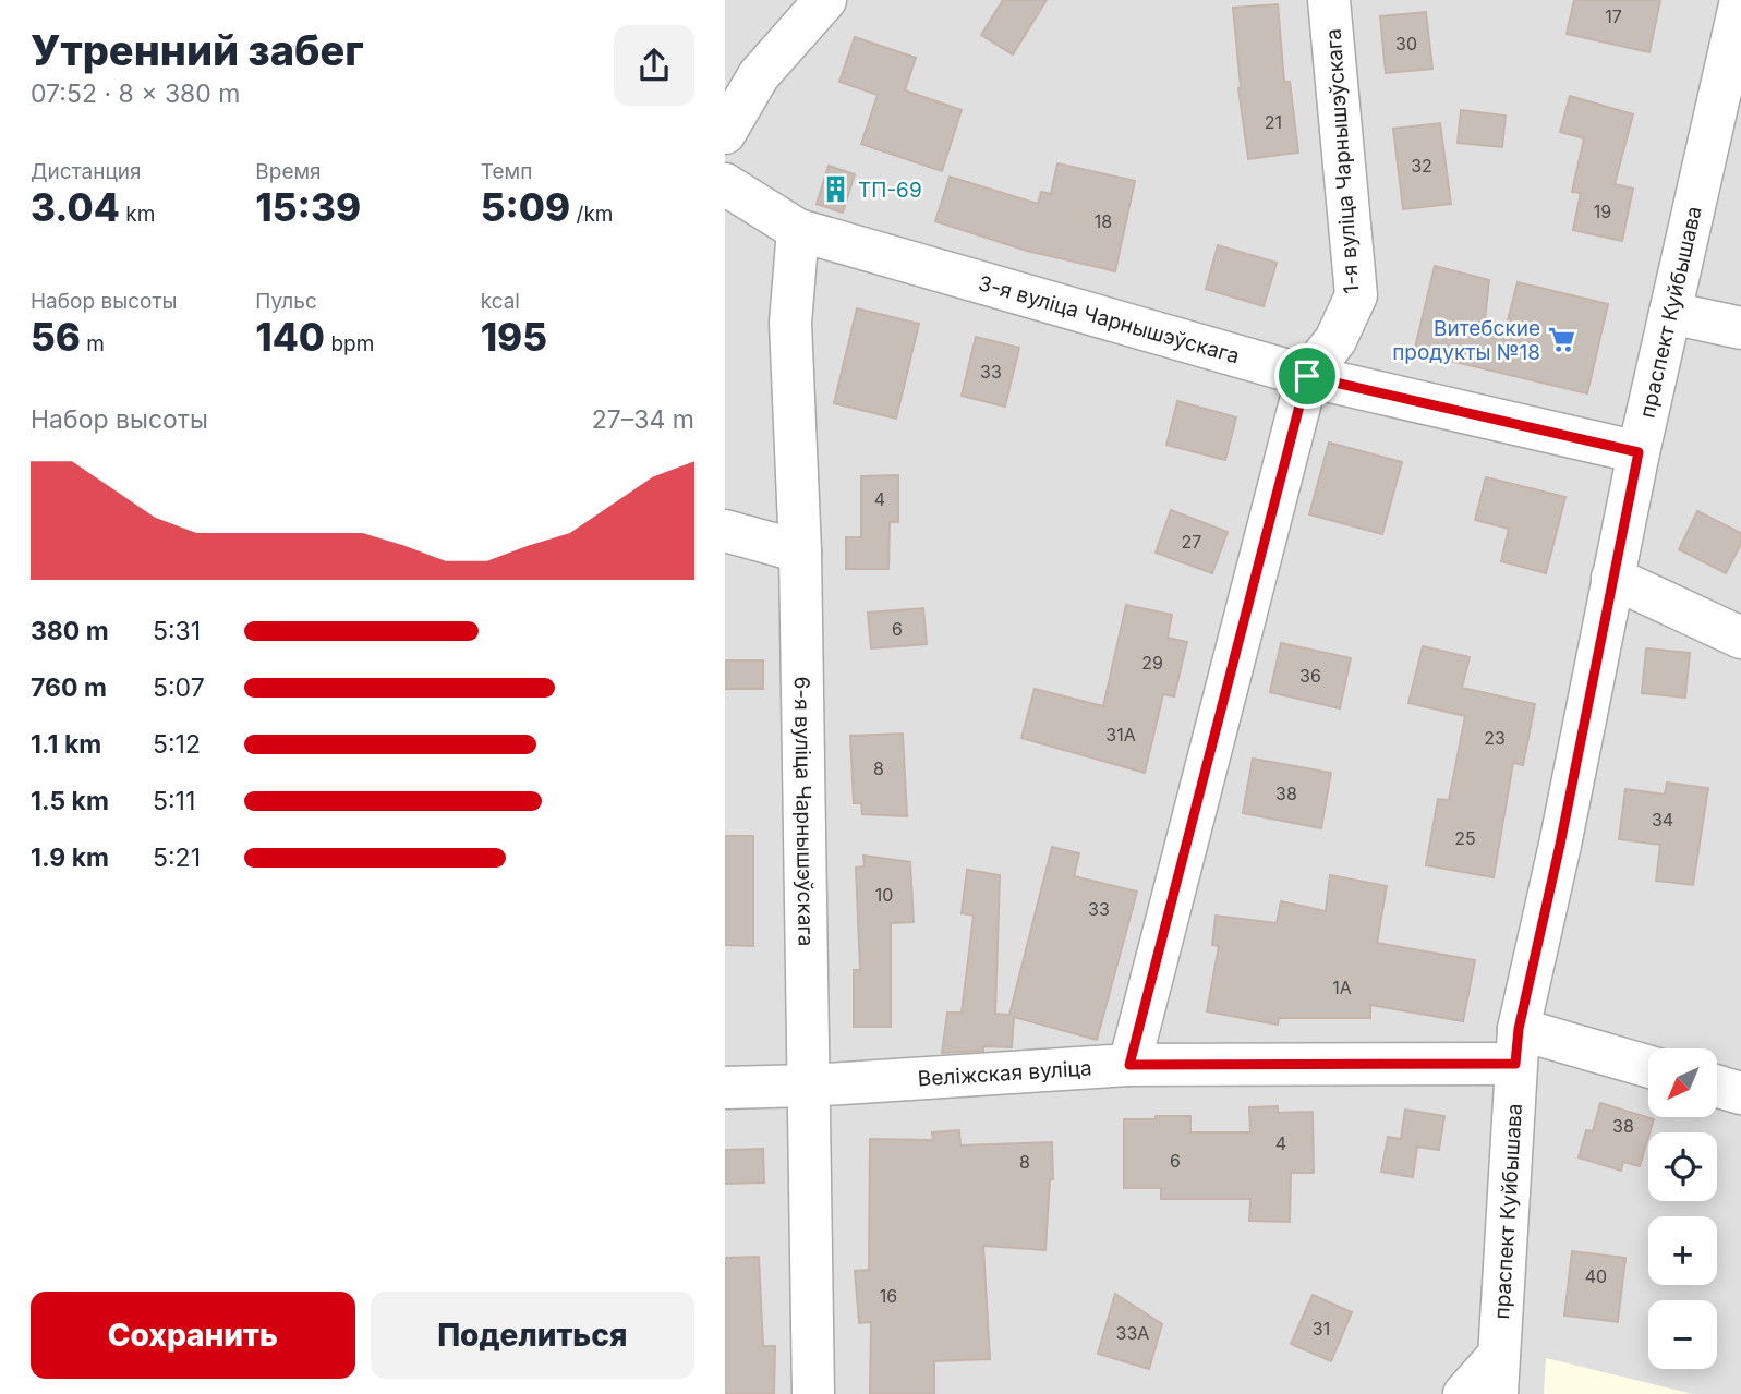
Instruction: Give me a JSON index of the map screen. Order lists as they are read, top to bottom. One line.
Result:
{"streets":{"street":["1-я вуліца Чарнышэўскага","праспект Куйбышава","3-я вуліца Чарнышэўскага","6-я вуліца Чарнышэўскага","Веліжская вуліца"]},"crossings":[["1-я вуліца Чарнышэўскага","3-я вуліца Чарнышэўскага"],["1-я вуліца Чарнышэўскага","Веліжская вуліца"],["праспект Куйбышава","3-я вуліца Чарнышэўскага"],["праспект Куйбышава","Веліжская вуліца"],["3-я вуліца Чарнышэўскага","6-я вуліца Чарнышэўскага"],["6-я вуліца Чарнышэўскага","Веліжская вуліца"]],"places":{"building":["ТП-69"],"supermarket":["Витебские продукты №18"]},"house_numbers":["17","30","21","32","19","18","33","4","27","6","29","36","31А","23","8","38","34","25","10","33","1А","38","4","6","8","40","16","31","33А"],"north":"bottom left","page":{"heading":["Утренний забег","07:52 · 8 × 380 m"],"stats":[["Дистанция","3.04 km"],["Время","15:39"],["Темп","5:09 /km"],["Набор высоты","56 m"],["Пульс","140 bpm"],["kcal","195"]],"chart":["Набор высоты","27–34 m"],"list":[{"name":"380 m","note":"5:31"},{"name":"760 m","note":"5:07"},{"name":"1.1 km","note":"5:12"},{"name":"1.5 km","note":"5:11"},{"name":"1.9 km","note":"5:21"}],"map_buttons":["+","−"],"buttons":["Сохранить","Поделиться"]}}
